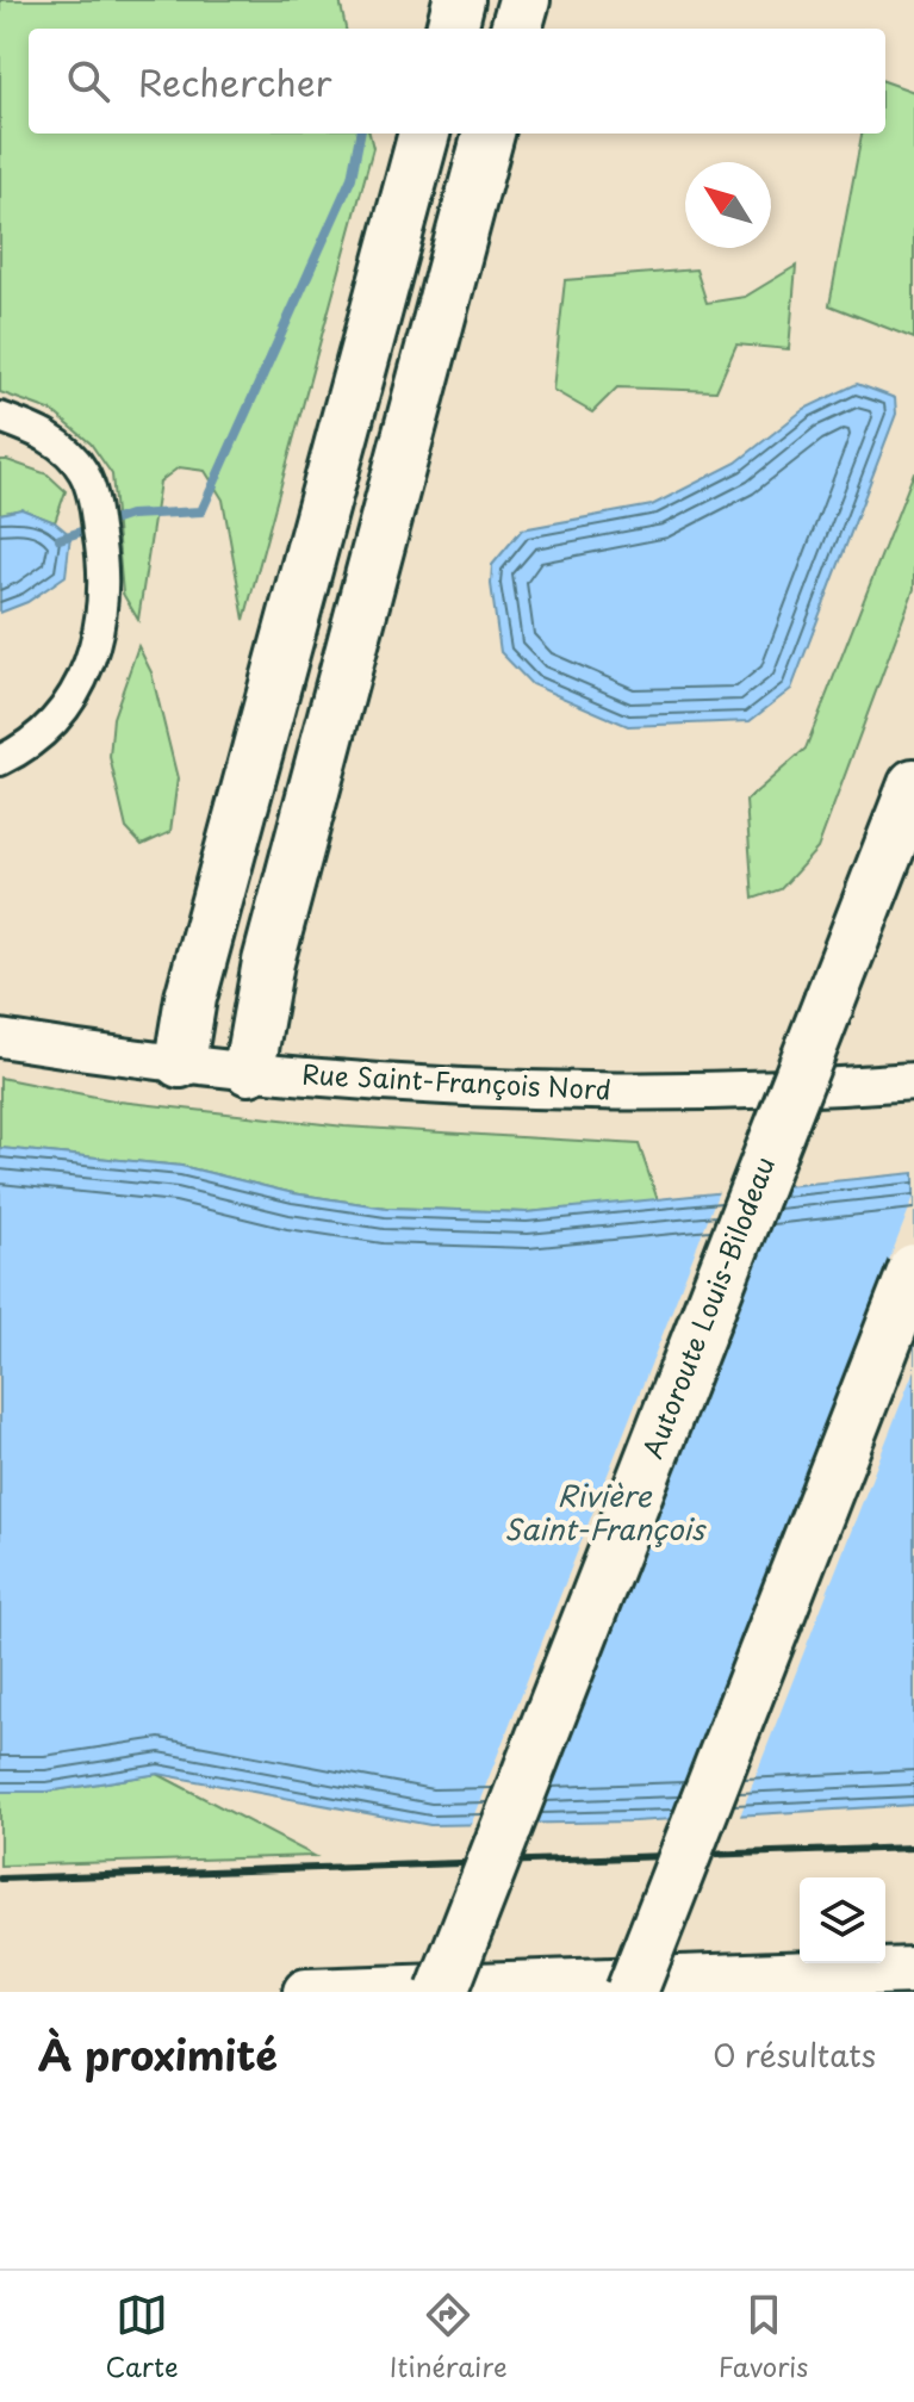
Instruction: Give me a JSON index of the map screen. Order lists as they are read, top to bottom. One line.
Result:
{"streets":{"highway":["Autoroute Louis-Bilodeau"],"street":["Rue Saint-François Nord"]},"water":["Rivière Saint-François"],"north":"top left","page":{"search":"Rechercher","heading":["À proximité","0 résultats"],"nav":["Carte","Itinéraire","Favoris"]}}
